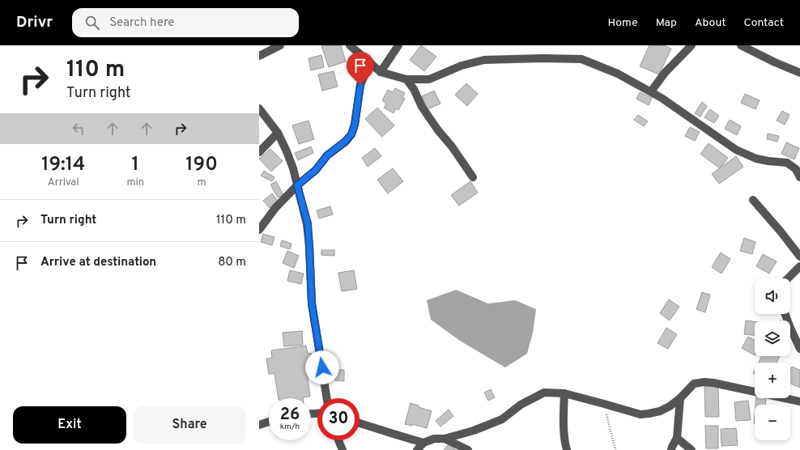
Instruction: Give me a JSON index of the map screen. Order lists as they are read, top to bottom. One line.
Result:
{"page":{"header":"Drivr","search":"Search here","nav":["Home","Map","About","Contact"],"turn":["110 m","Turn right"],"eta":["19:14","Arrival","1","min","190","m"],"list":[{"name":"Turn right","value":"110 m"},{"name":"Arrive at destination","value":"80 m"}],"map_buttons":["+","−"],"speed":"26 km/h","limit":"30","buttons":["Exit","Share"]}}
